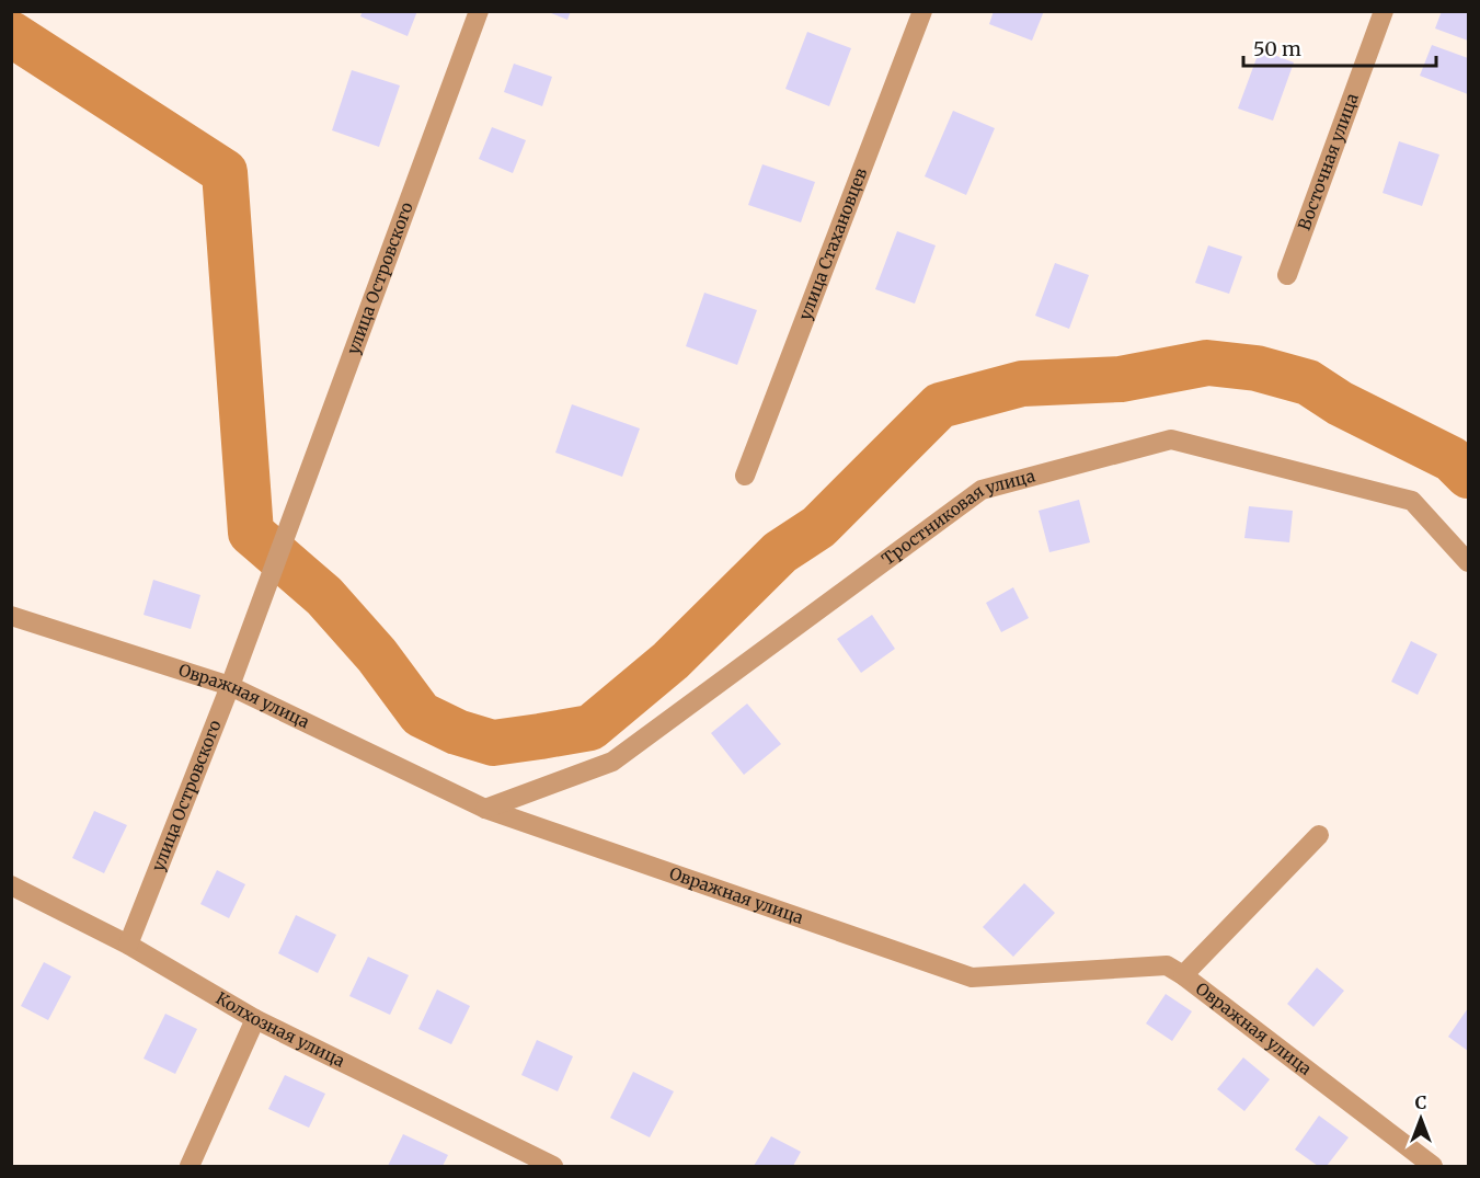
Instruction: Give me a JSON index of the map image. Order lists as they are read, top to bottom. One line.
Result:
{"streets":{"street":["Восточная улица","улица Стахановцев","улица Островского","Тростниковая улица","Овражная улица","Колхозная улица"]},"crossings":[["улица Островского","Овражная улица"],["улица Островского","Колхозная улица"],["Тростниковая улица","Овражная улица"]],"scale_bar":"50 m","north":"top"}
